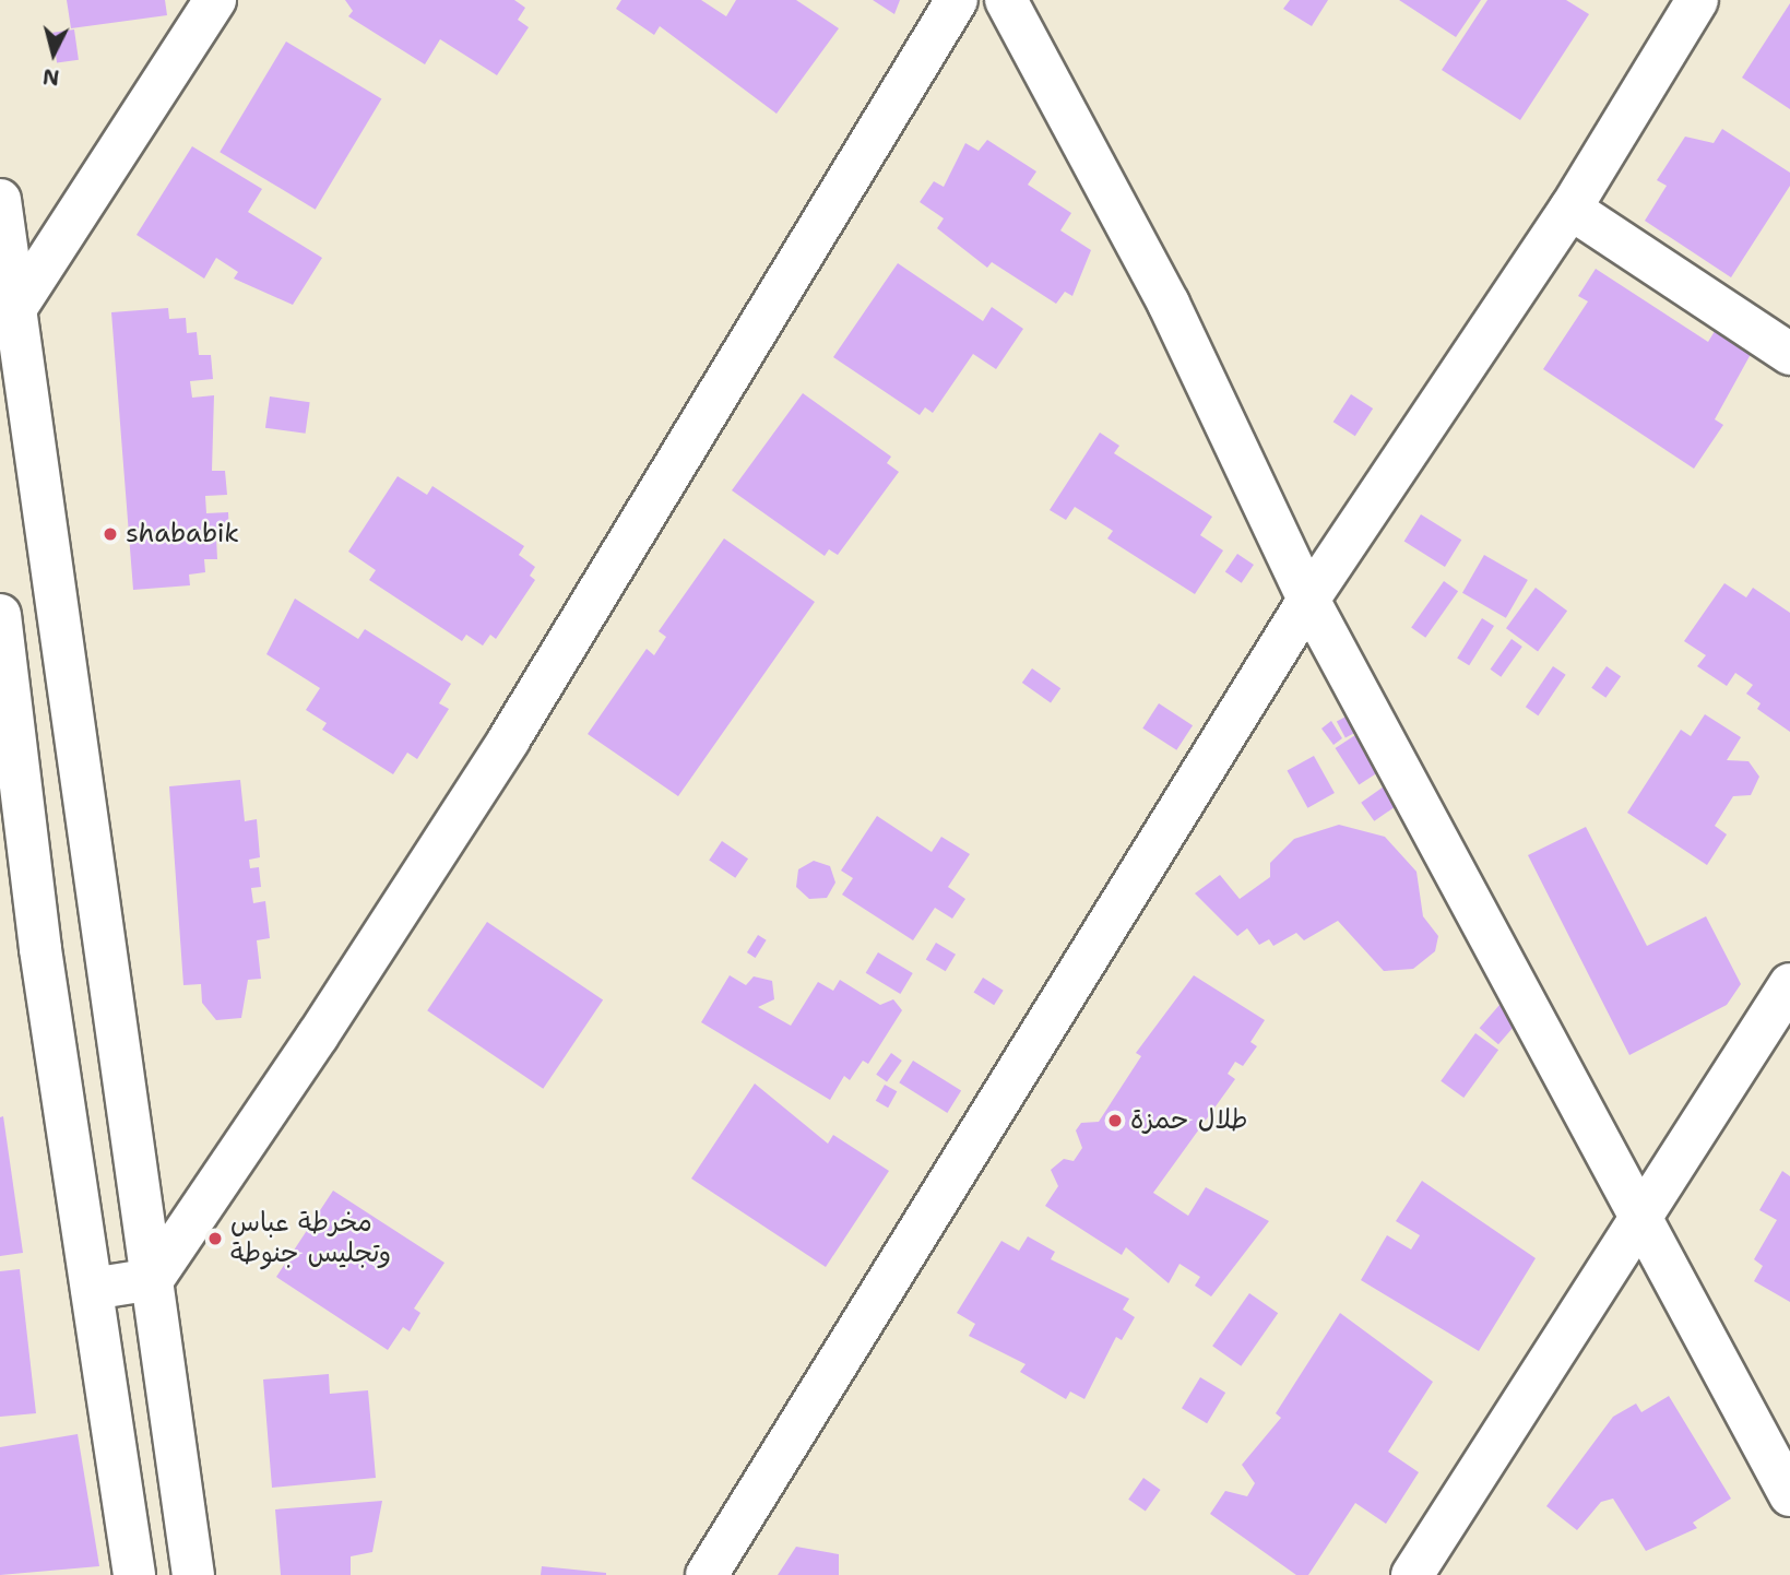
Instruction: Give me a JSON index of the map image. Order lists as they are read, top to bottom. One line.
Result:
{"places":["shababik","طلال حمزة","مخرطة عباس وتجليس جنوطة"],"north":"bottom"}
